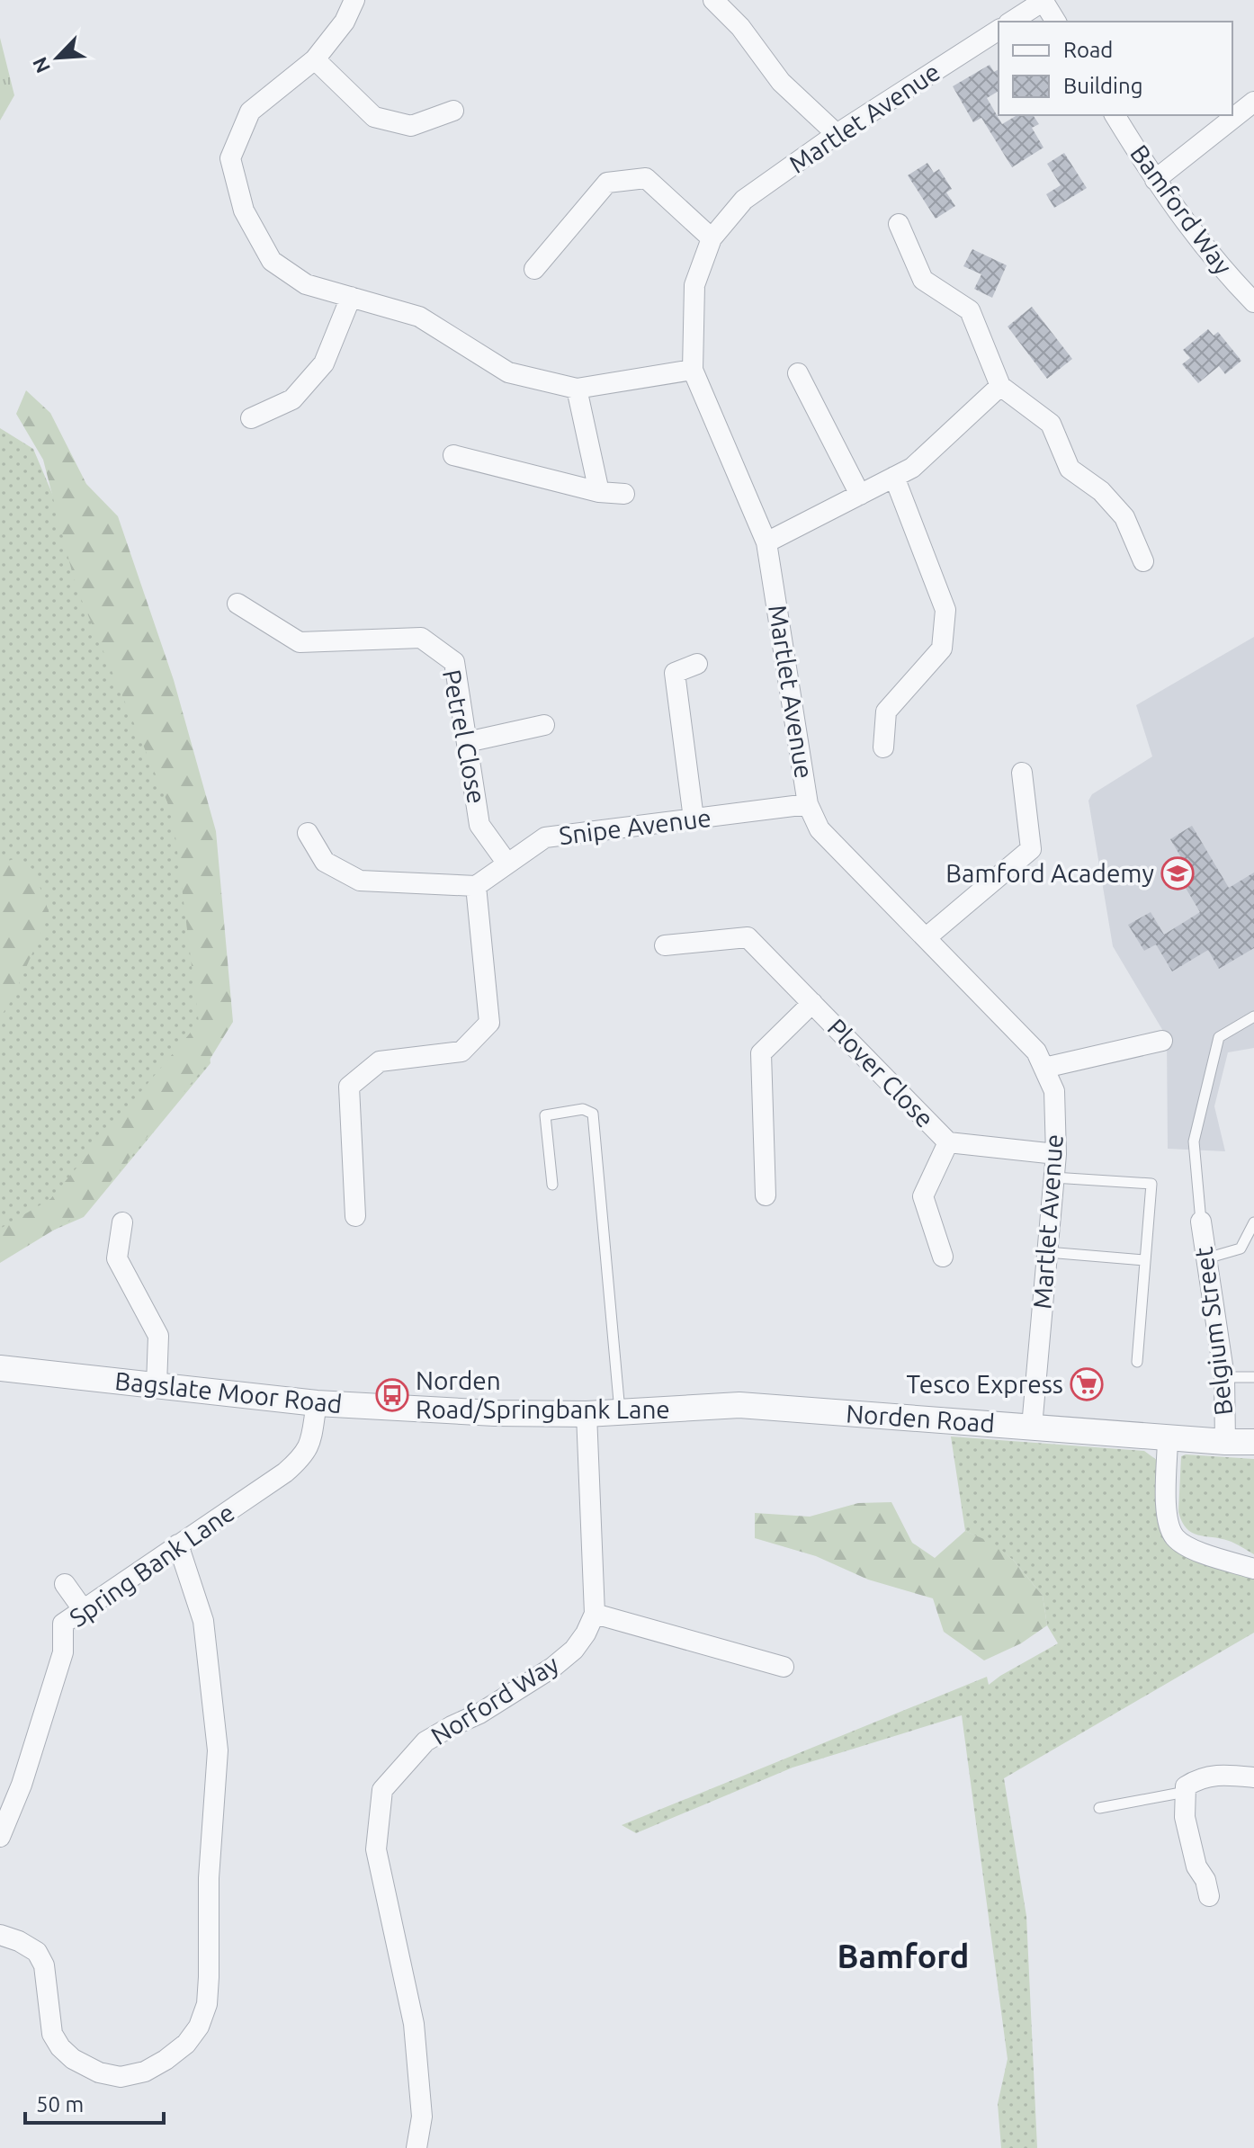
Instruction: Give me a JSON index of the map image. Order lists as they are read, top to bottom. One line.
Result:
{"streets":{"street":["Martlet Avenue","Bamford Way","Petrel Close","Snipe Avenue","Plover Close","Belgium Street","Bagslate Moor Road","Norden Road","Spring Bank Lane","Norford Way"]},"crossings":[["Martlet Avenue","Snipe Avenue"],["Martlet Avenue","Plover Close"],["Martlet Avenue","Norden Road"],["Petrel Close","Snipe Avenue"],["Belgium Street","Norden Road"],["Bagslate Moor Road","Norden Road"],["Bagslate Moor Road","Spring Bank Lane"]],"districts":["Bamford"],"places":{"school or university":["Bamford Academy"],"supermarket":["Tesco Express"],"bus stop":["Norden Road/Springbank Lane"]},"legend":["Road","Building"],"scale_bar":"50 m","north":"bottom left"}
